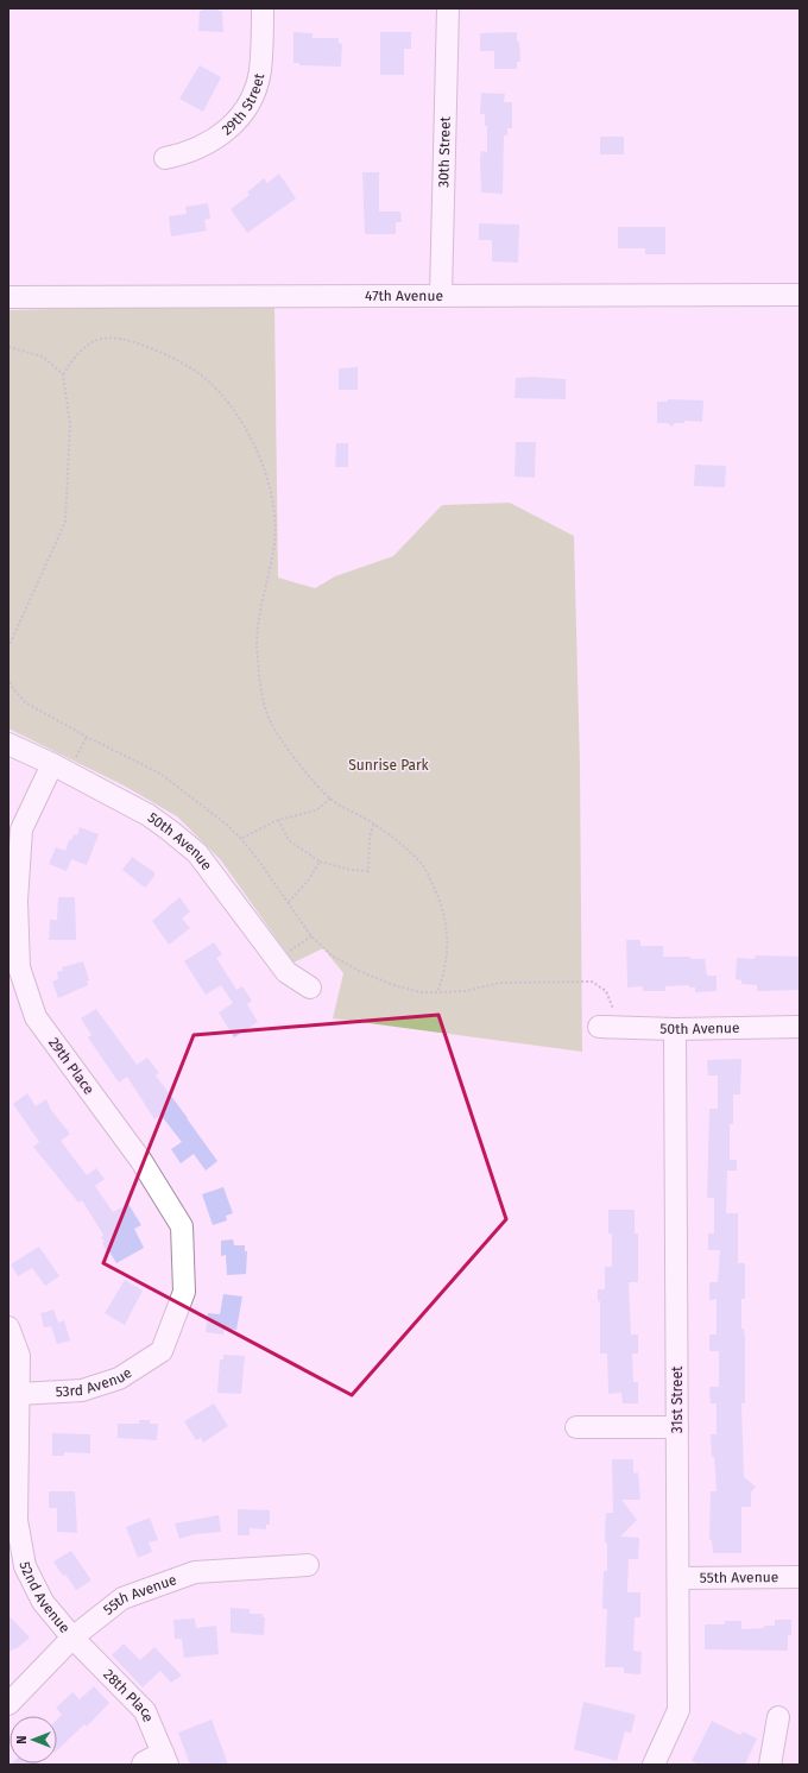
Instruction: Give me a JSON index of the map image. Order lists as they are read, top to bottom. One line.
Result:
{"streets":{"street":["29th Street","30th Street","47th Avenue","50th Avenue","29th Place","53rd Avenue","31st Street","55th Avenue","52nd Avenue","28th Place"]},"crossings":[["30th Street","47th Avenue"],["50th Avenue","29th Place"],["50th Avenue","31st Street"],["29th Place","53rd Avenue"],["53rd Avenue","52nd Avenue"],["31st Street","55th Avenue"],["55th Avenue","52nd Avenue"],["55th Avenue","28th Place"],["52nd Avenue","28th Place"]],"parks":["Sunrise Park"],"north":"left"}
